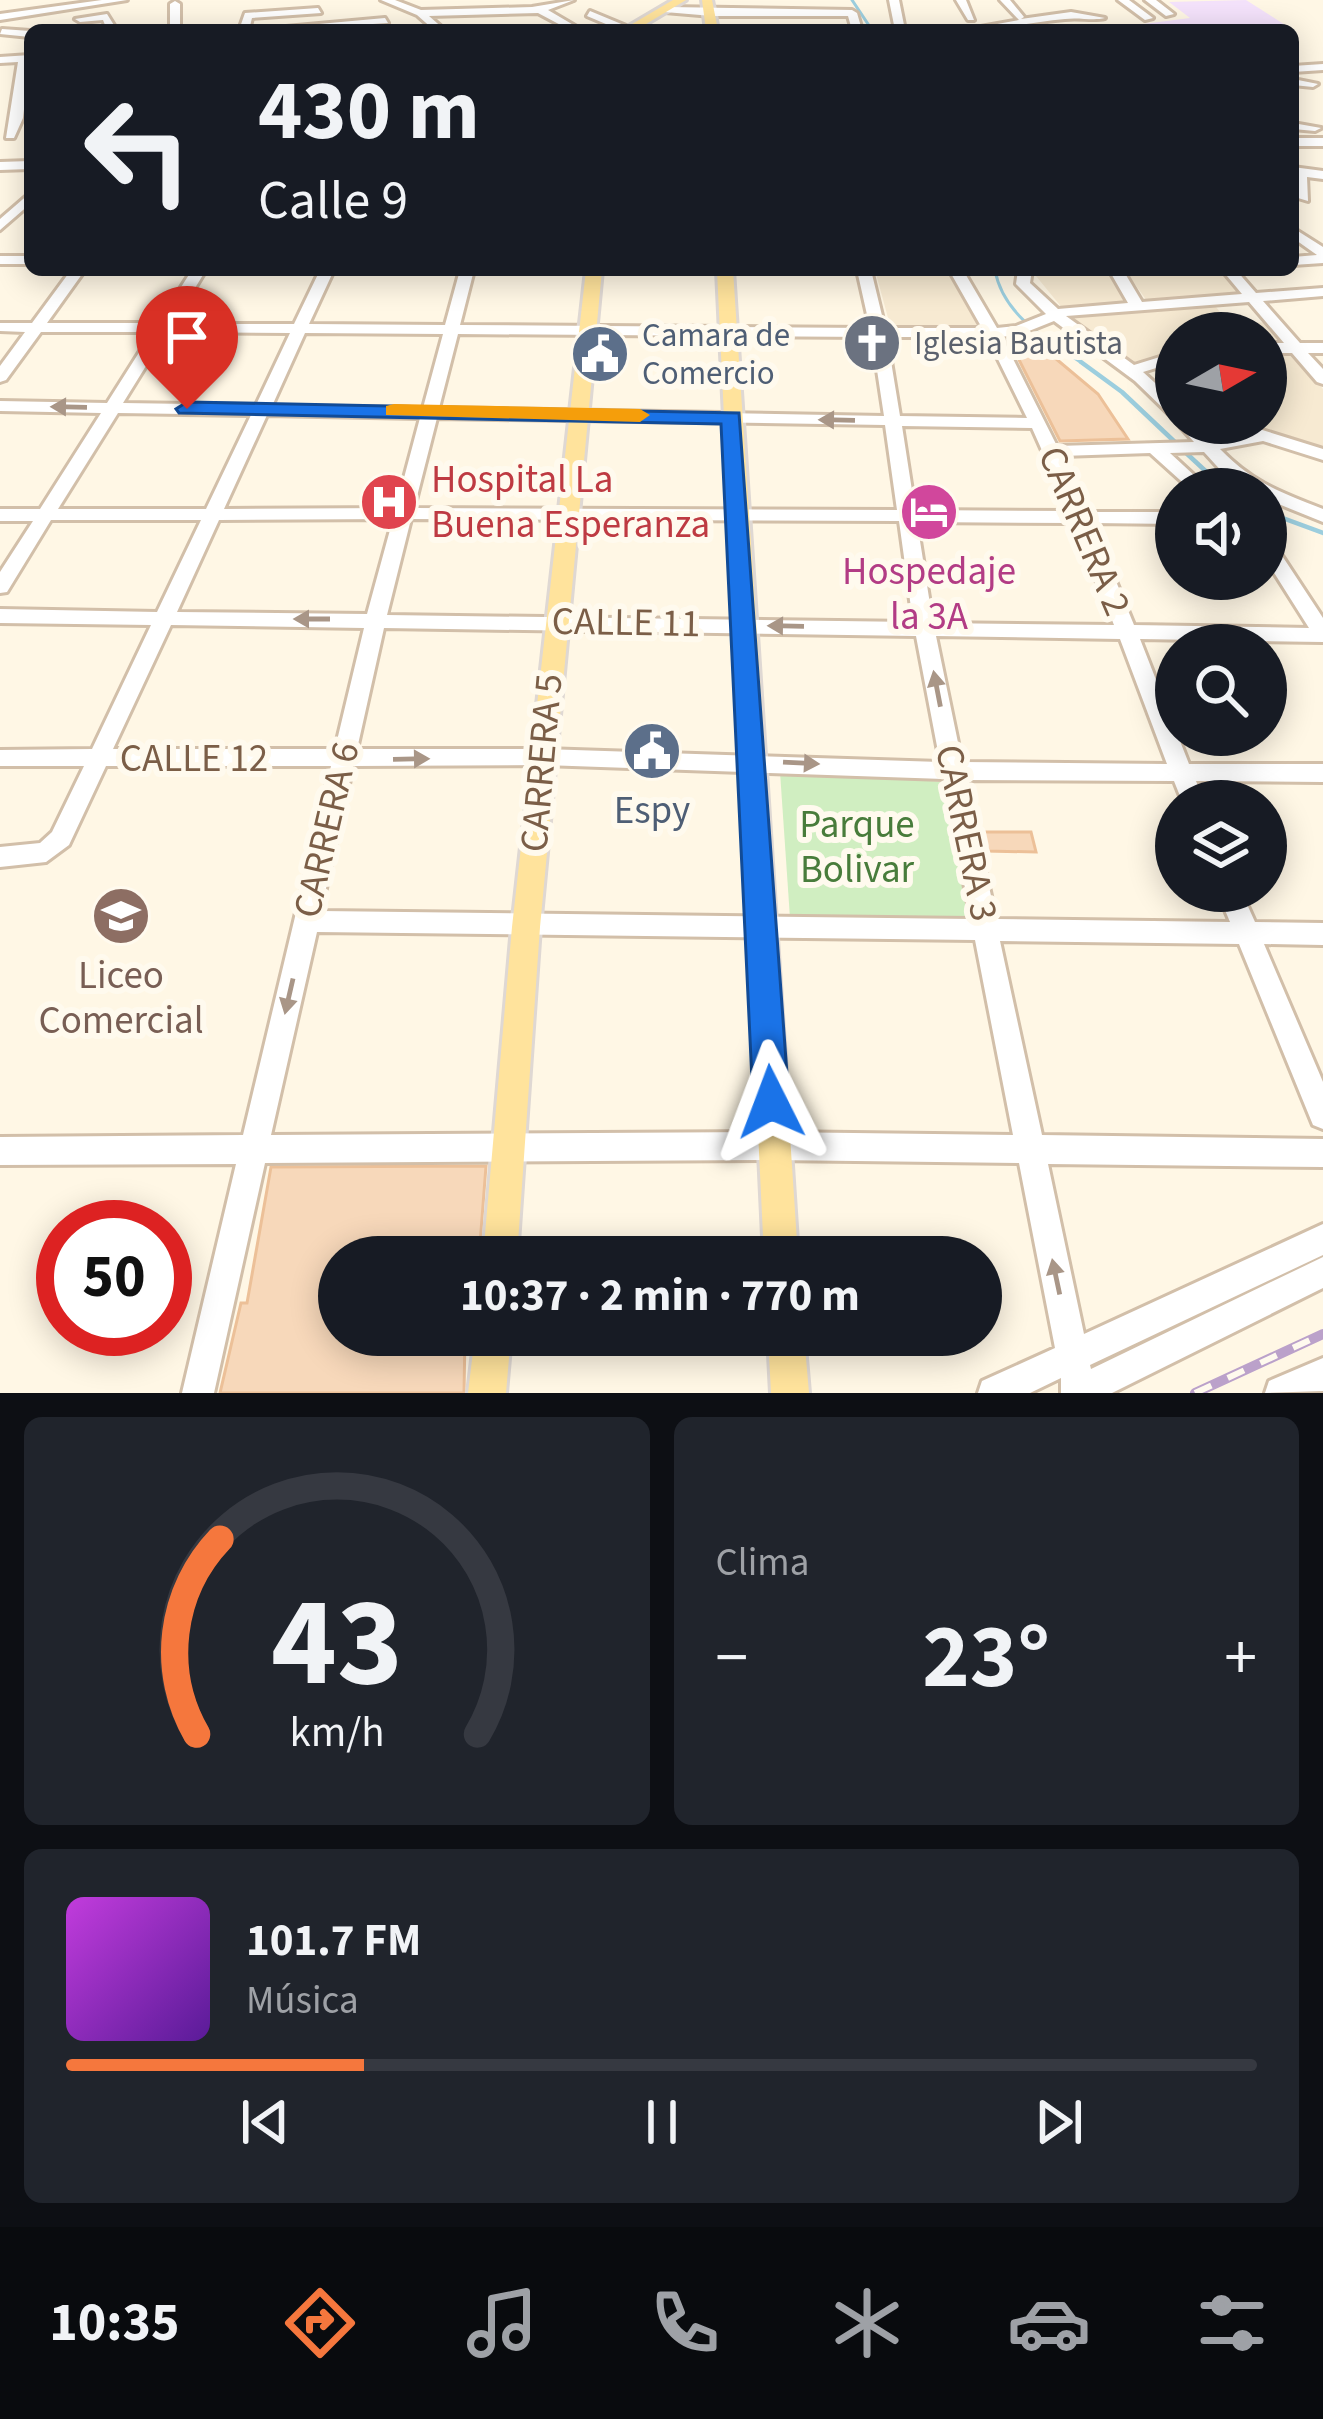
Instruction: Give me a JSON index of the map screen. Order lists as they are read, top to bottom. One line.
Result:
{"streets":{"main road":["CARRERA 5"],"street":["CARRERA 2","CALLE 11","CALLE 12","CARRERA 6","CARRERA 3"]},"crossings":[["CARRERA 2","CALLE 11"],["CARRERA 2","CALLE 12"],["CALLE 11","CARRERA 5"],["CALLE 11","CARRERA 6"],["CALLE 11","CARRERA 3"],["CALLE 12","CARRERA 5"],["CALLE 12","CARRERA 6"],["CALLE 12","CARRERA 3"]],"parks":["Parque Bolivar"],"places":{"church":["Iglesia Bautista"],"public building":["Camara de Comercio","Espy"],"hospital":["Hospital La Buena Esperanza"],"hotel":["Hospedaje la 3A"],"school or university":["Liceo Comercial"]},"north":"right","page":{"turn":["430 m","Calle 9"],"limit":"50","trip":"10:37 · 2 min · 770 m","tile":"Clima","heat":["−","23°","+"],"song":["101.7 FM","Música"],"tabs":"10:35","gauge":["43","km/h"]}}
